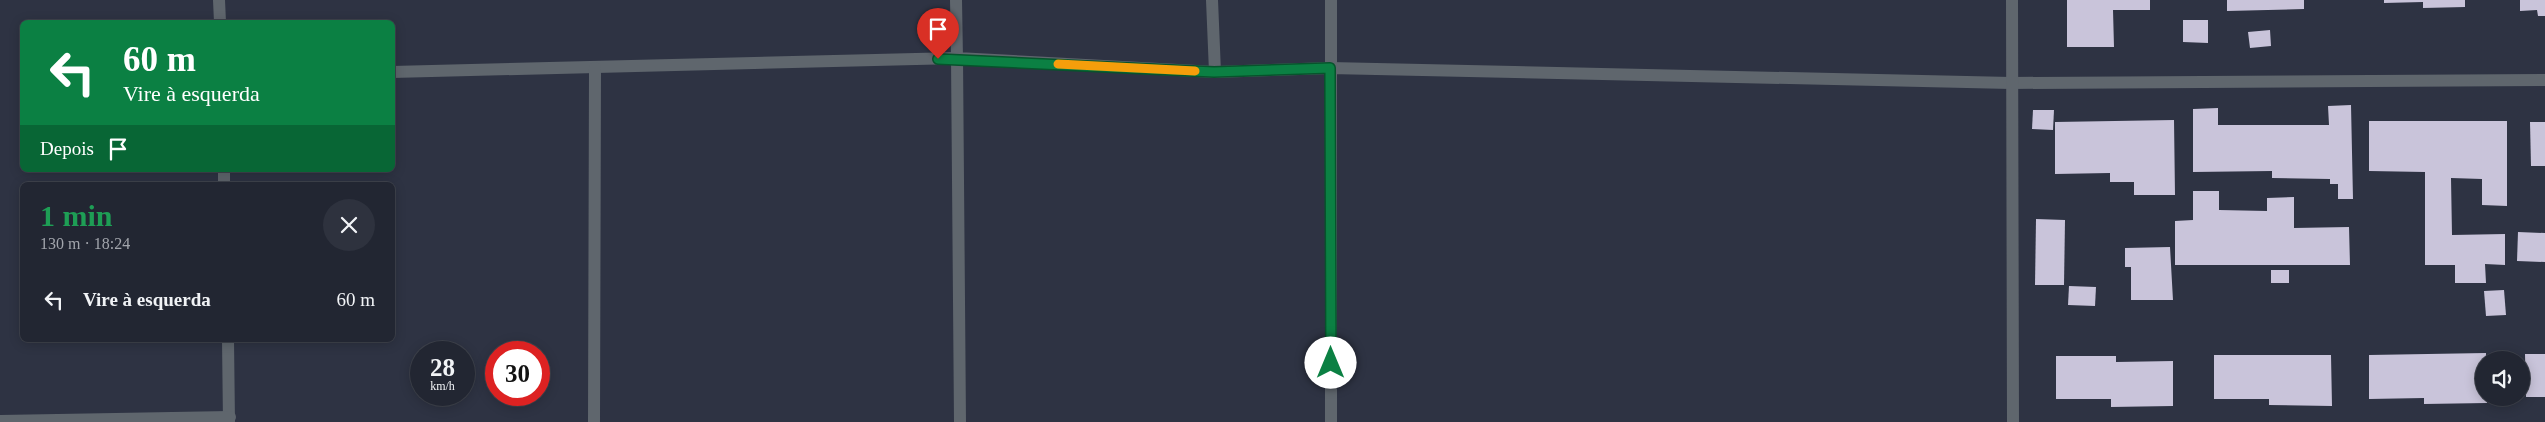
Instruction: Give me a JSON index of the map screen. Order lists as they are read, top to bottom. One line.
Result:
{"page":{"turn":["60 m","Vire à esquerda"],"then":"Depois","heading":["1 min","130 m · 18:24"],"list":[{"name":"Vire à esquerda","value":"60 m"}],"speed":"28 km/h","limit":"30"}}
